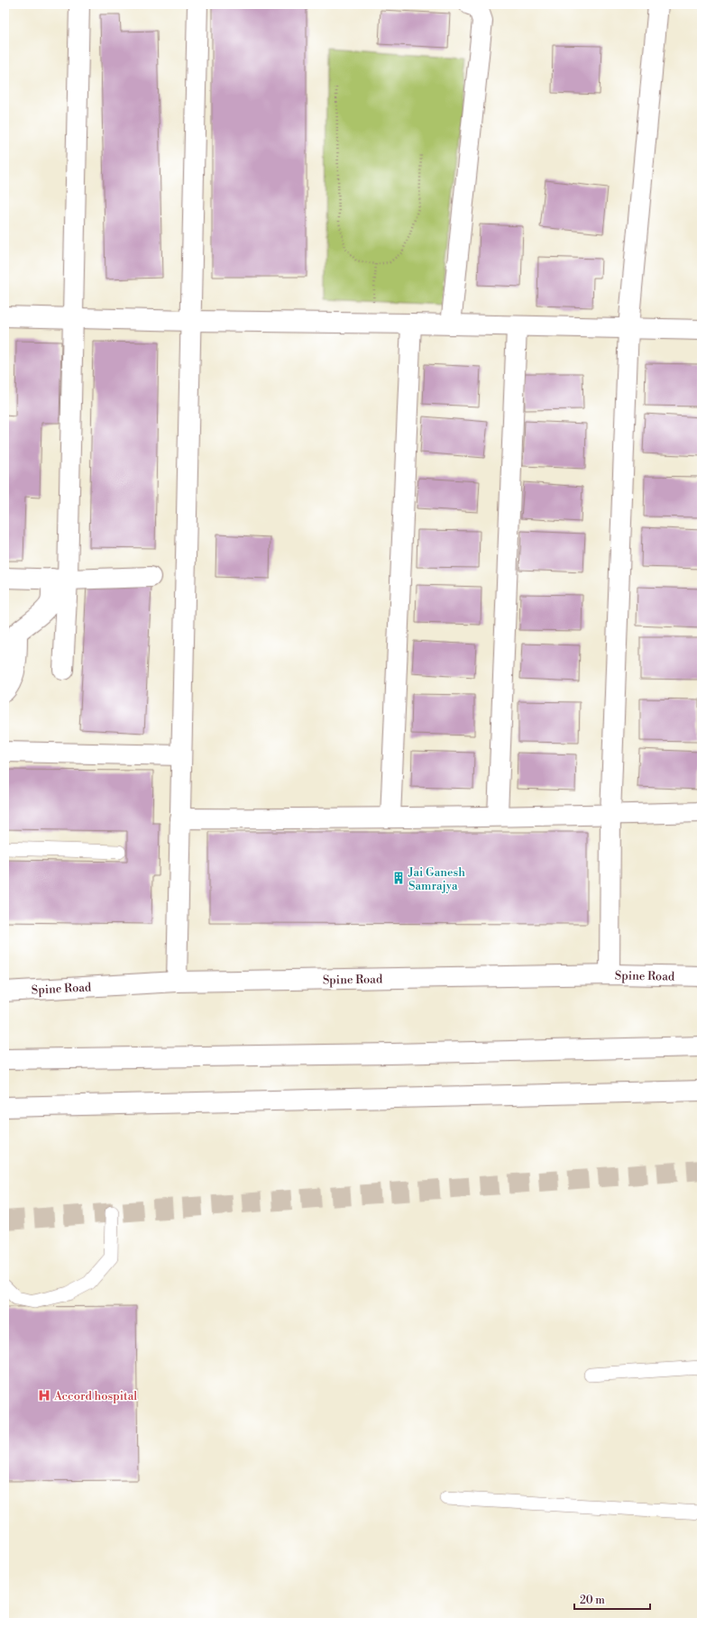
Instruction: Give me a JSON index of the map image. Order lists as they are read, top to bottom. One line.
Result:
{"streets":{"street":["Spine Road"]},"places":{"building":["Jai Ganesh Samrajya"],"hospital":["Accord hospital"]},"scale_bar":"20 m"}
